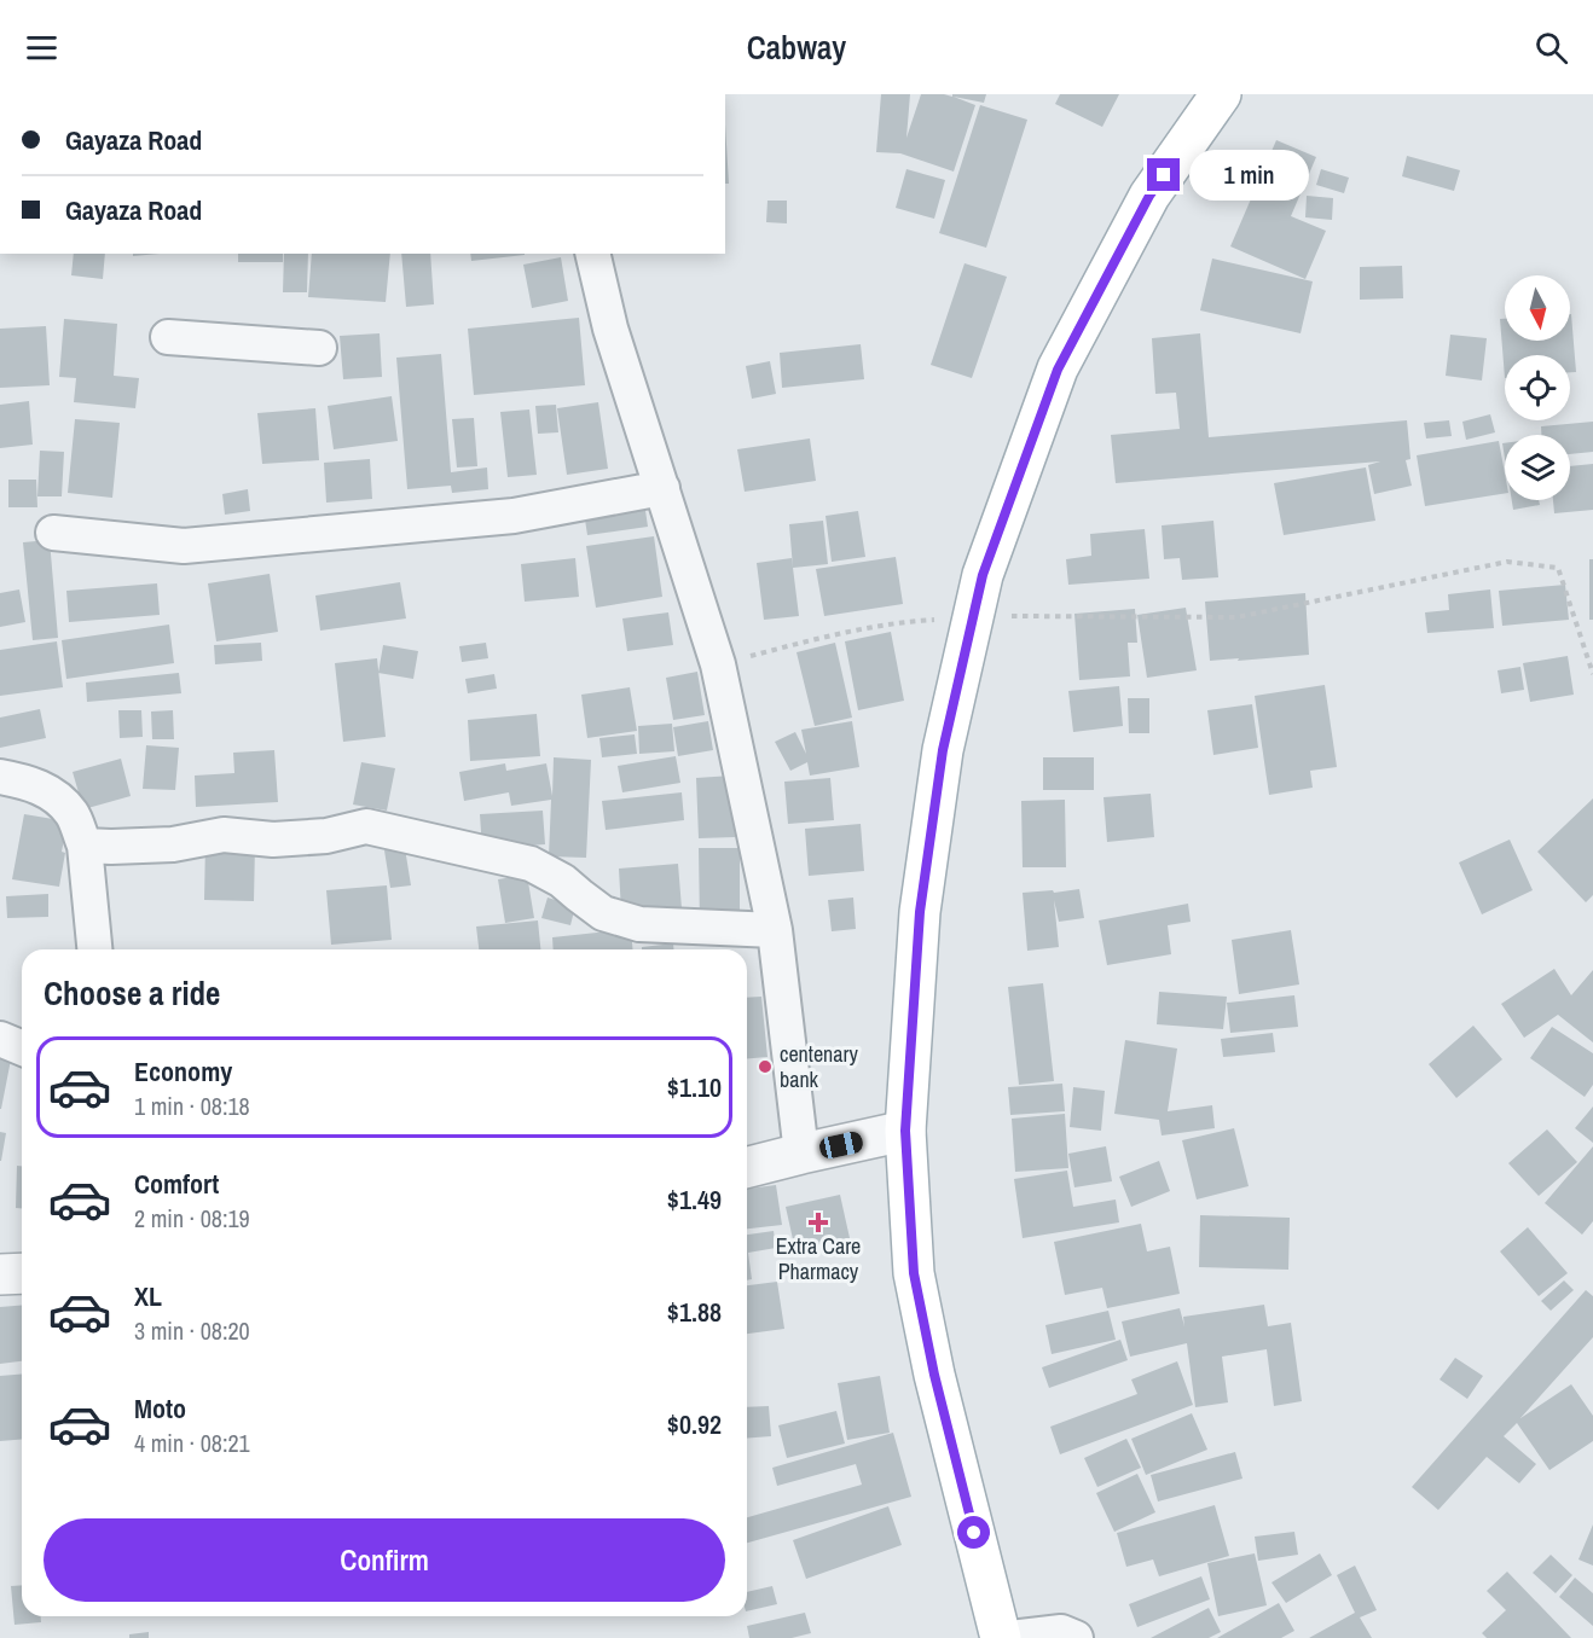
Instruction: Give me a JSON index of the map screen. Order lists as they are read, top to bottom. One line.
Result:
{"places":{"other":["centenary bank"],"health":["Extra Care Pharmacy"]},"north":"bottom","page":{"header":"Cabway","banner":["Gayaza Road","Gayaza Road"],"bubble":"1 min","heading":"Choose a ride","list":[{"name":"Economy","note":"1 min · 08:18","value":"$1.10"},{"name":"Comfort","note":"2 min · 08:19","value":"$1.49"},{"name":"XL","note":"3 min · 08:20","value":"$1.88"},{"name":"Moto","note":"4 min · 08:21","value":"$0.92"}],"buttons":"Confirm"}}
